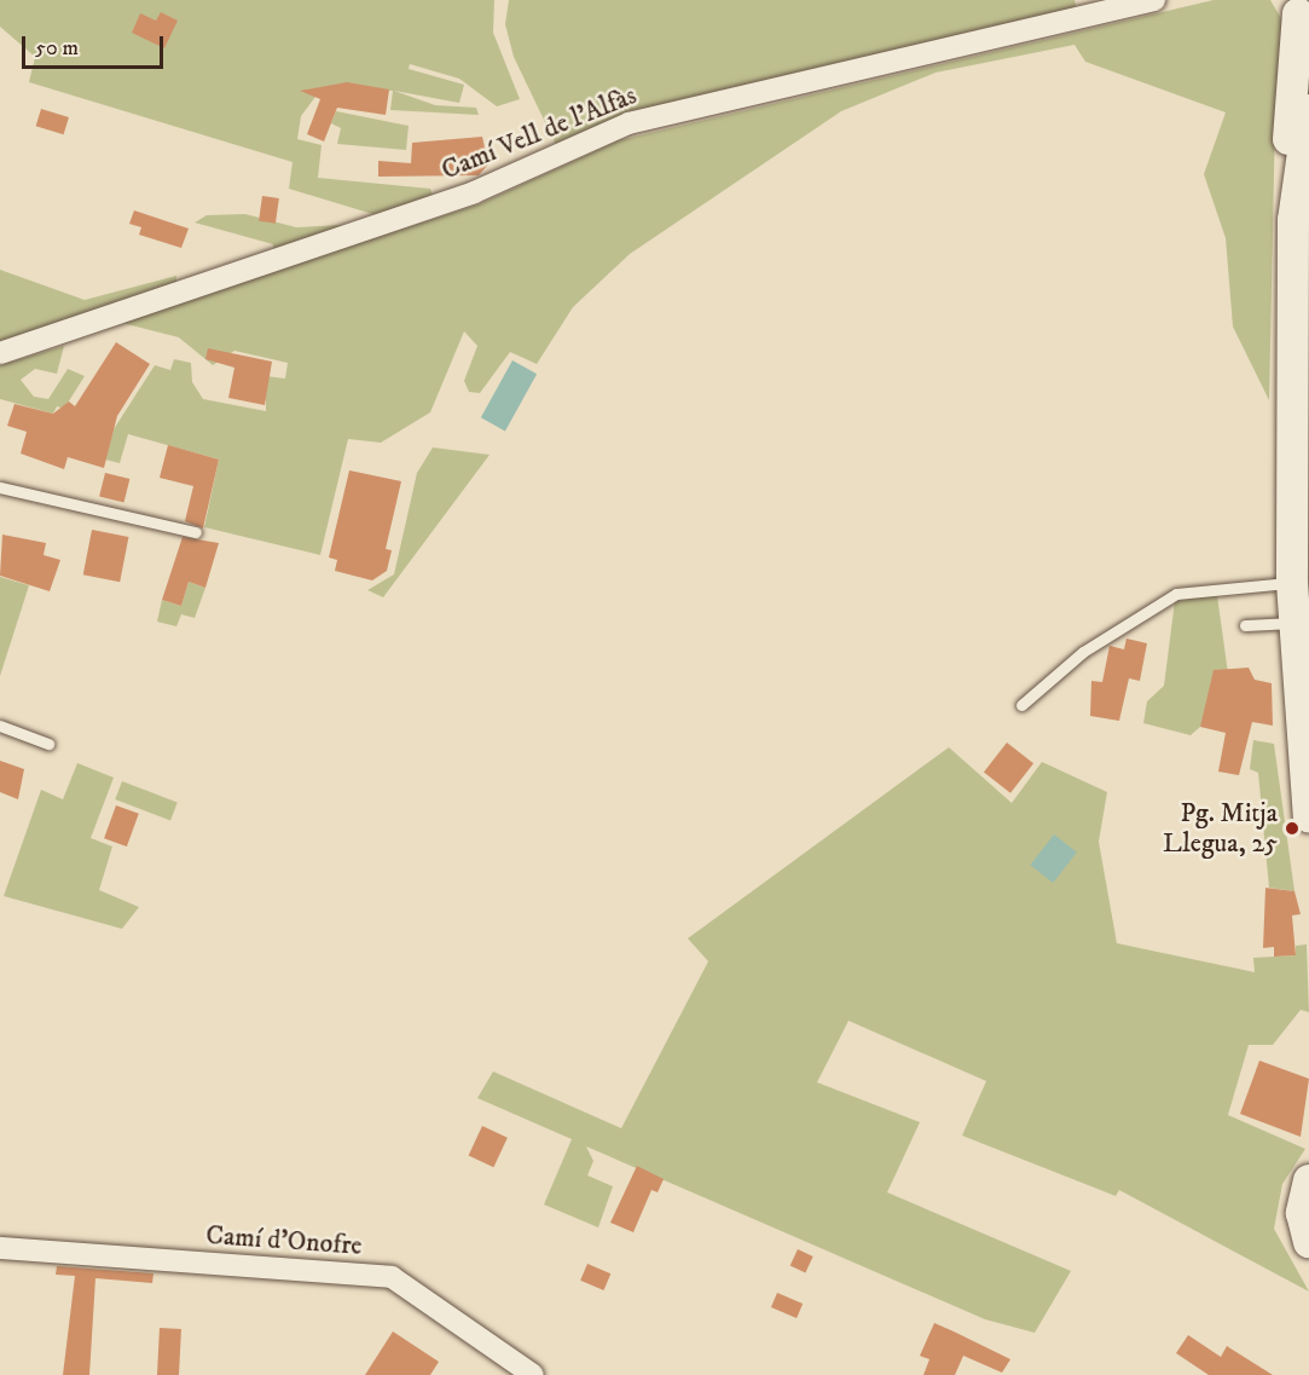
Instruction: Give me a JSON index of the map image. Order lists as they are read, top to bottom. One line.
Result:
{"streets":{"street":["Camí Vell de l'Alfàs","Camí d'Onofre"]},"places":["Pg. Mitja Llegua, 25"],"scale_bar":"50 m"}
